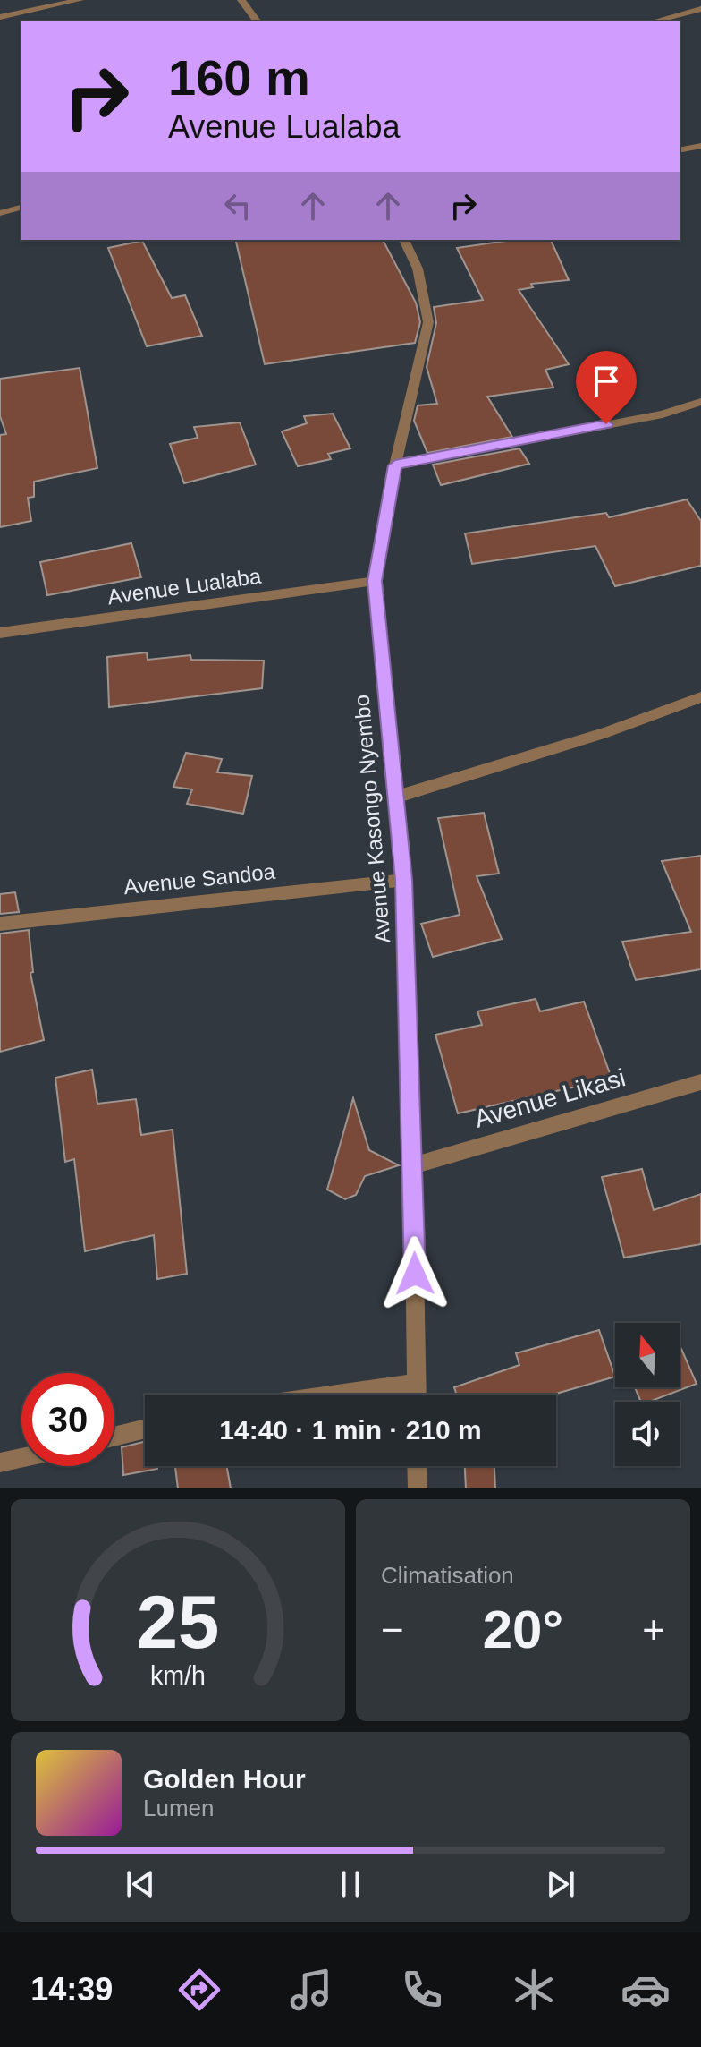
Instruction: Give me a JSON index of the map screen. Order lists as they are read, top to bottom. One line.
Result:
{"streets":{"street":["Avenue Lualaba","Avenue Kasongo Nyembo","Avenue Sandoa","Avenue Likasi"]},"crossings":[["Avenue Lualaba","Avenue Kasongo Nyembo"],["Avenue Kasongo Nyembo","Avenue Sandoa"],["Avenue Kasongo Nyembo","Avenue Likasi"]],"north":"top","page":{"turn":["160 m","Avenue Lualaba"],"limit":"30","trip":"14:40 · 1 min · 210 m","tile":"Climatisation","heat":["−","20°","+"],"song":["Golden Hour","Lumen"],"tabs":"14:39","gauge":["25","km/h"]}}
